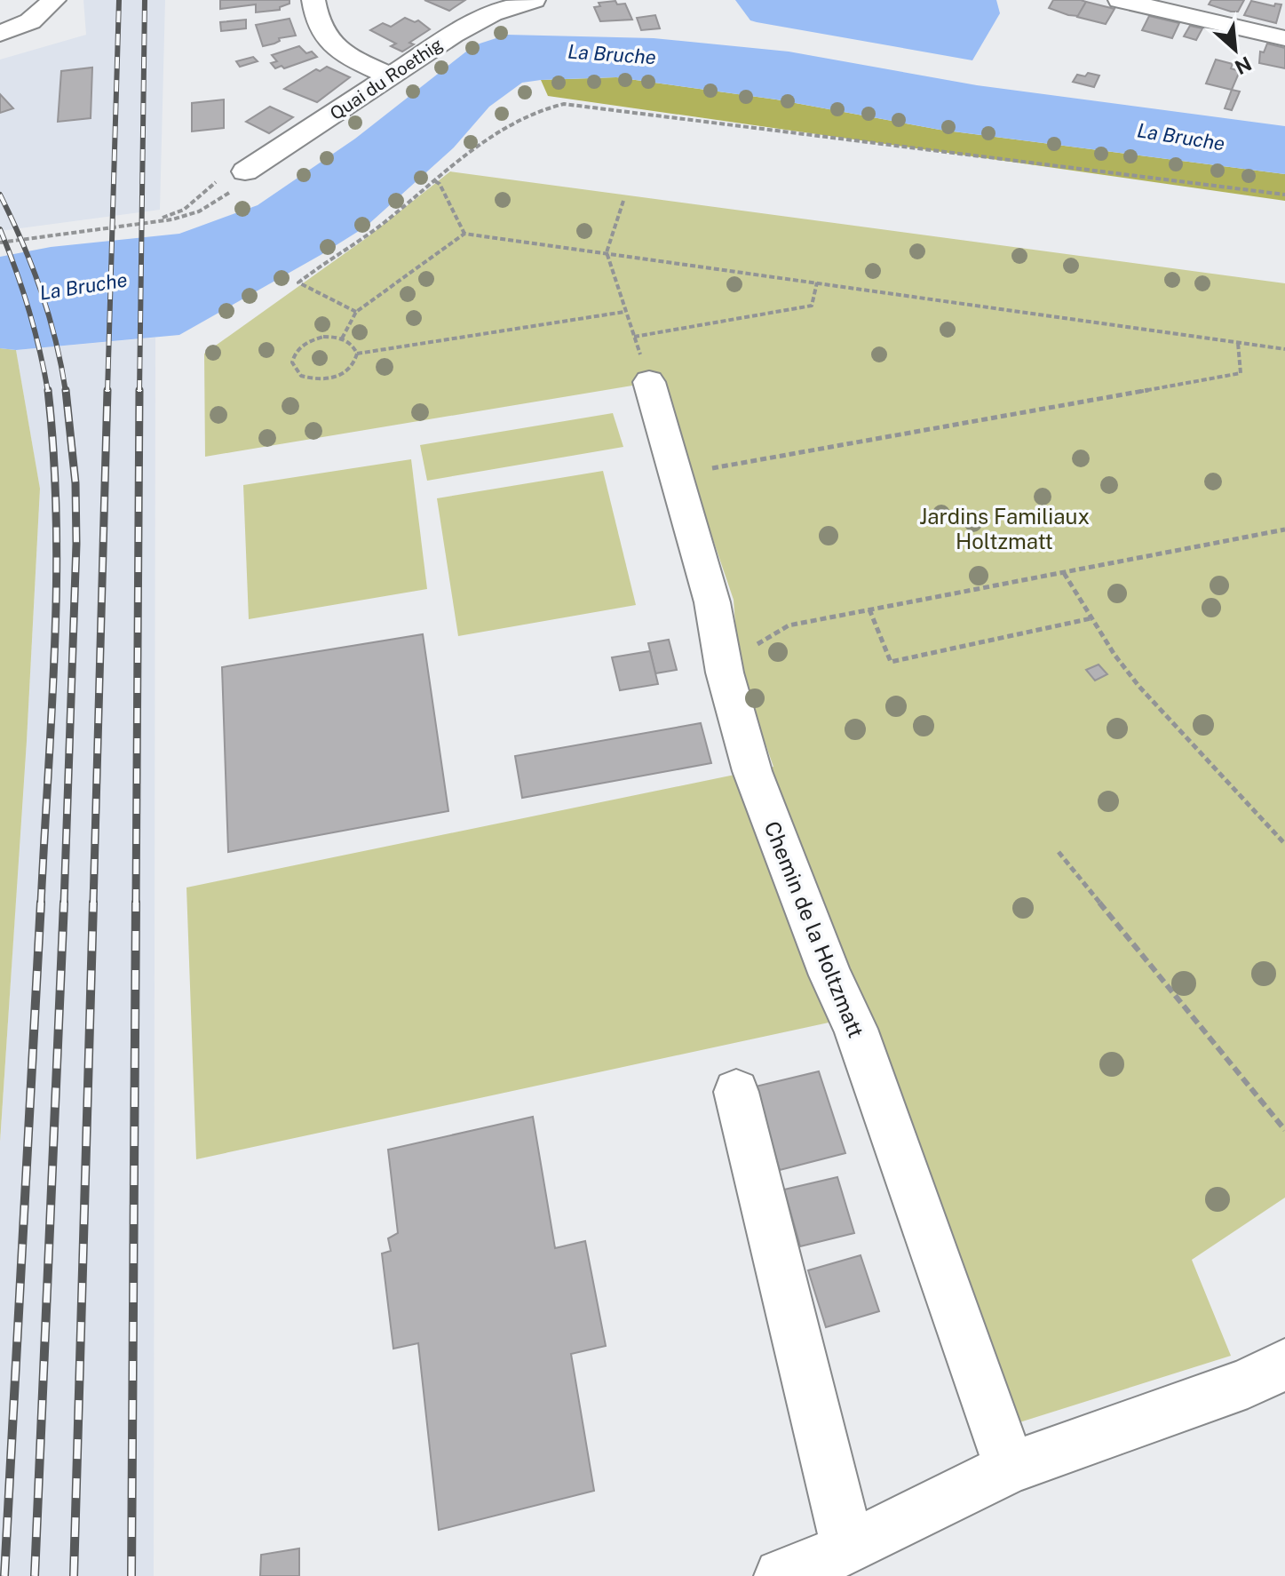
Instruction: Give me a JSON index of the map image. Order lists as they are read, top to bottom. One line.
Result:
{"streets":{"street":["Quai du Roethig","Chemin de la Holtzmatt"]},"water":["La Bruche"],"parks":["Jardins Familiaux Holtzmatt"],"north":"bottom right"}
